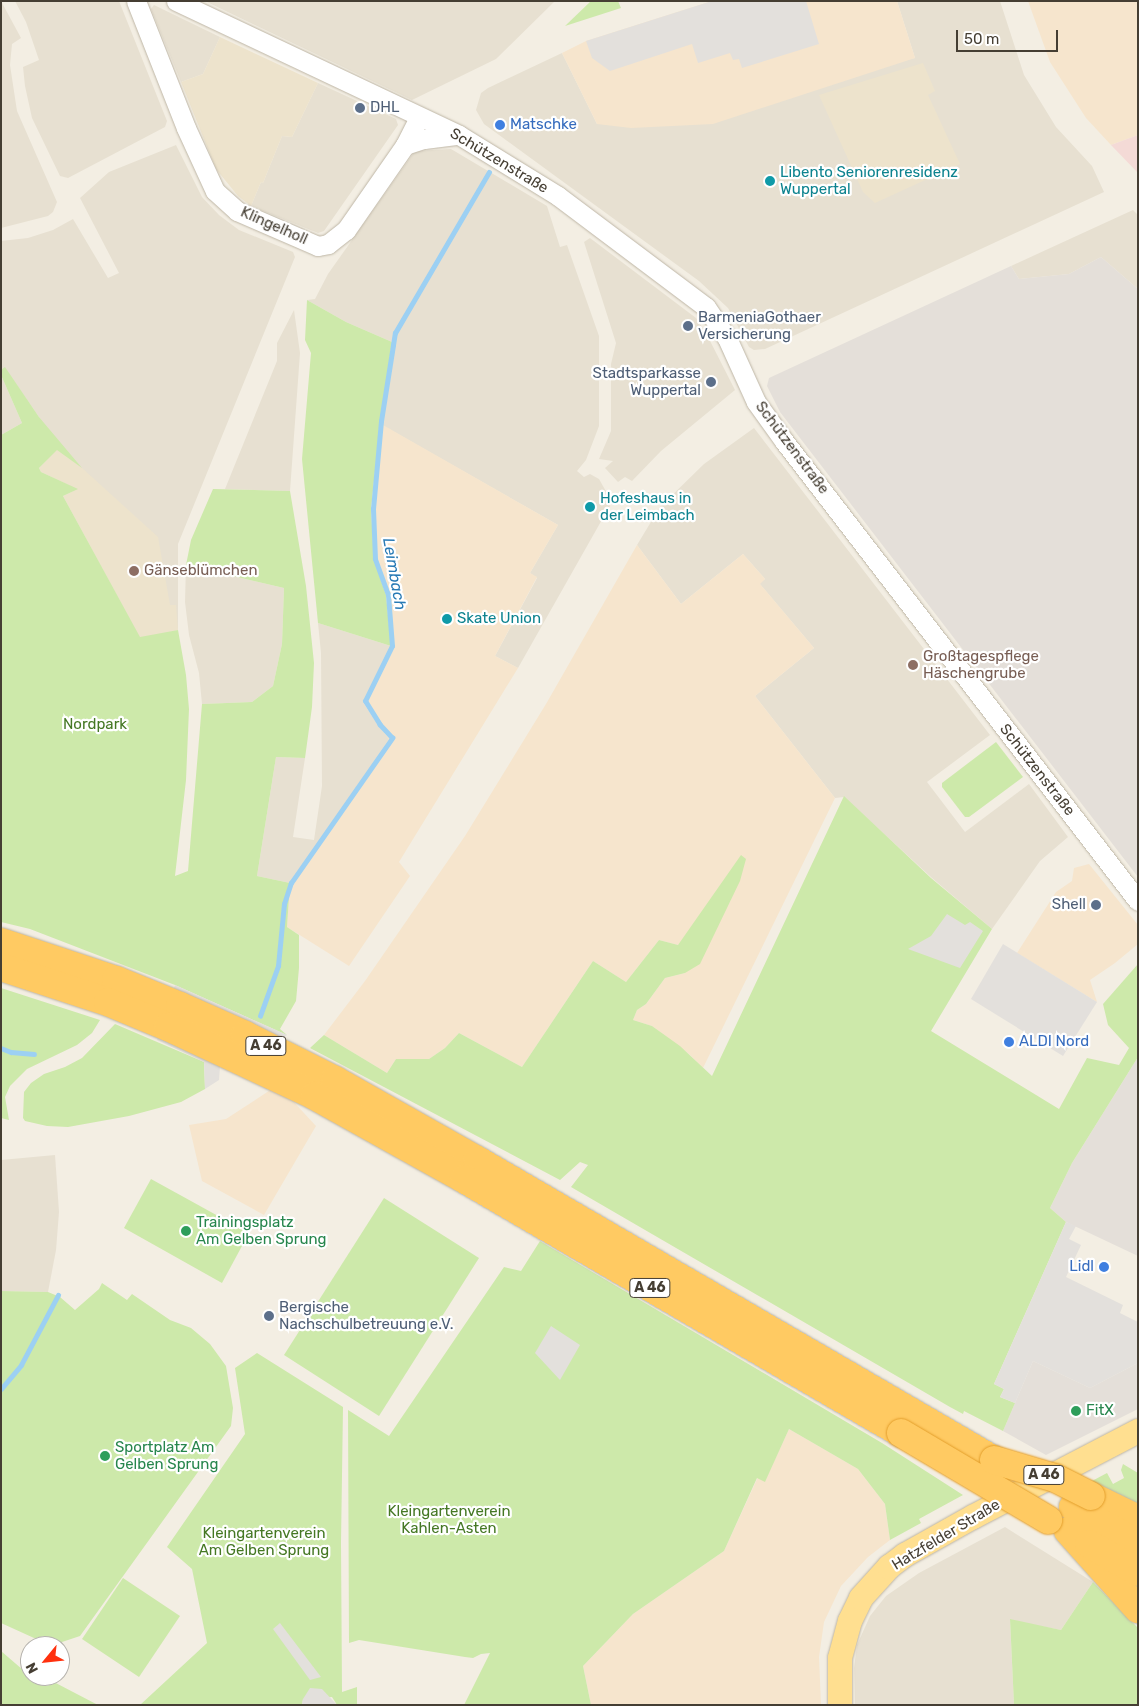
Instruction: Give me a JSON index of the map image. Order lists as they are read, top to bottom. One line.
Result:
{"streets":{"highway":["A 46"],"main road":["Hatzfelder Straße"],"street":["Schützenstraße","Klingelholl"]},"crossings":[["Schützenstraße","Klingelholl"]],"water":["Leimbach"],"parks":["Nordpark","Kleingartenverein Kahlen-Asten","Kleingartenverein Am Gelben Sprung"],"places":["DHL","Matschke","Libento Seniorenresidenz Wuppertal","BarmeniaGothaer Versicherung","Stadtsparkasse Wuppertal","Hofeshaus in der Leimbach","Gänseblümchen","Skate Union","Großtagespflege Häschengrube","Shell","ALDI Nord","Trainingsplatz Am Gelben Sprung","Lidl","Bergische Nachschulbetreuung e.V.","FitX","Sportplatz Am Gelben Sprung"],"scale_bar":"50 m","north":"bottom left"}
